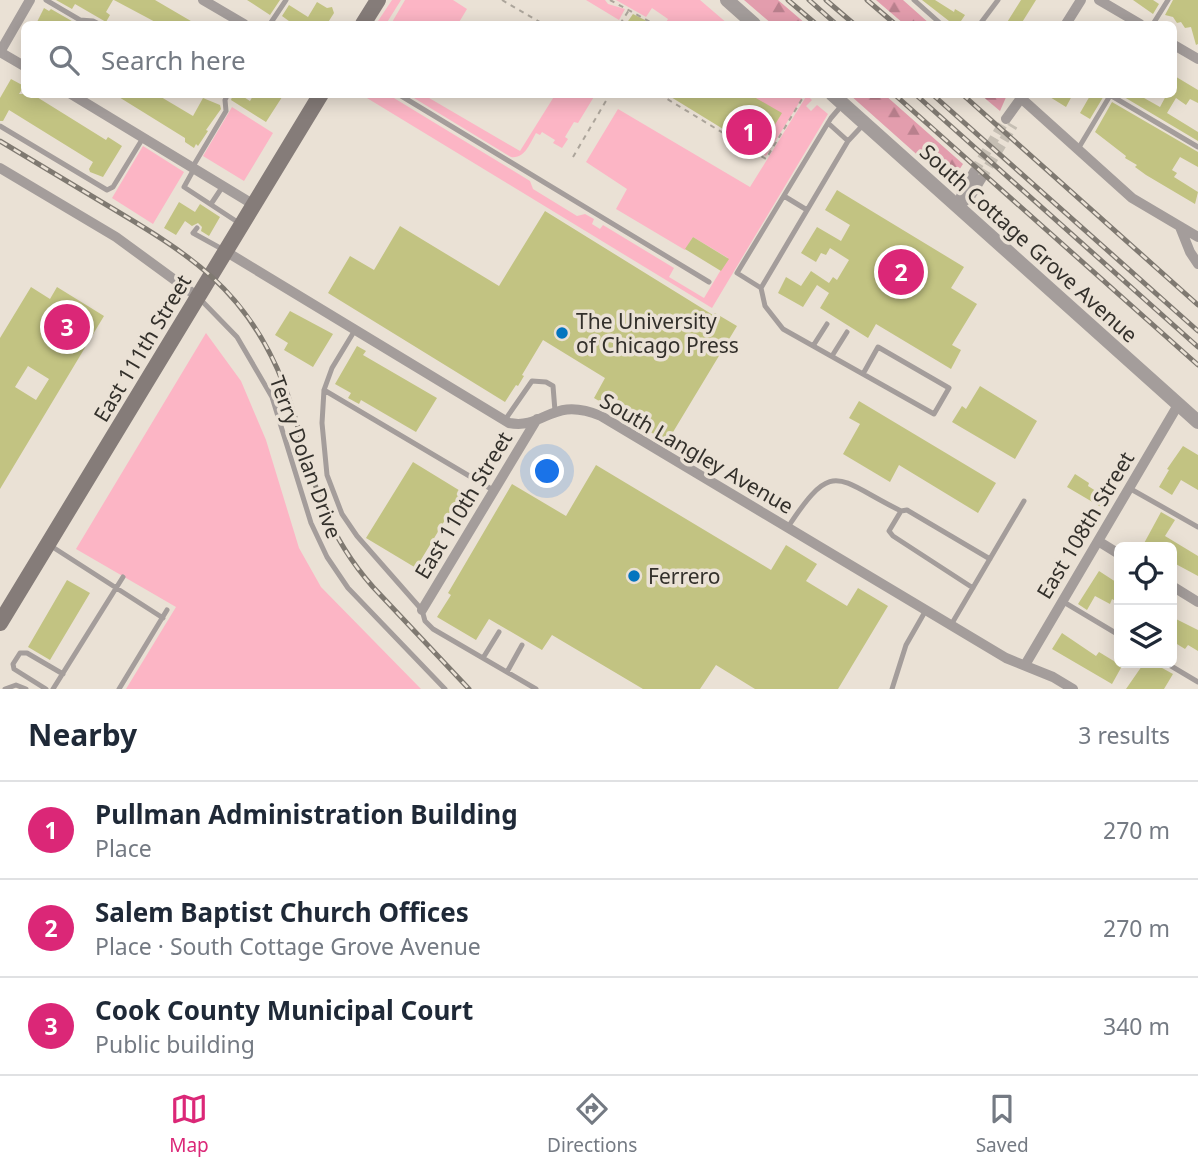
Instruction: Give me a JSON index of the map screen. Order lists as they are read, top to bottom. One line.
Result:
{"streets":{"main road":["East 111th Street"],"street":["South Cottage Grove Avenue","South Langley Avenue","East 110th Street","East 108th Street"],"lane":["Terry Dolan Drive"]},"crossings":[["South Cottage Grove Avenue","East 108th Street"],["East 111th Street","Terry Dolan Drive"],["South Langley Avenue","East 110th Street"],["South Langley Avenue","East 108th Street"]],"places":["The University of Chicago Press","Ferrero"],"page":{"search":"Search here","pins":["1","2","3"],"heading":["Nearby","3 results"],"list":[{"mark":"1","name":"Pullman Administration Building","note":"Place","value":"270 m"},{"mark":"2","name":"Salem Baptist Church Offices","note":"Place · South Cottage Grove Avenue","value":"270 m"},{"mark":"3","name":"Cook County Municipal Court","note":"Public building","value":"340 m"}],"nav":["Map","Directions","Saved"]}}
